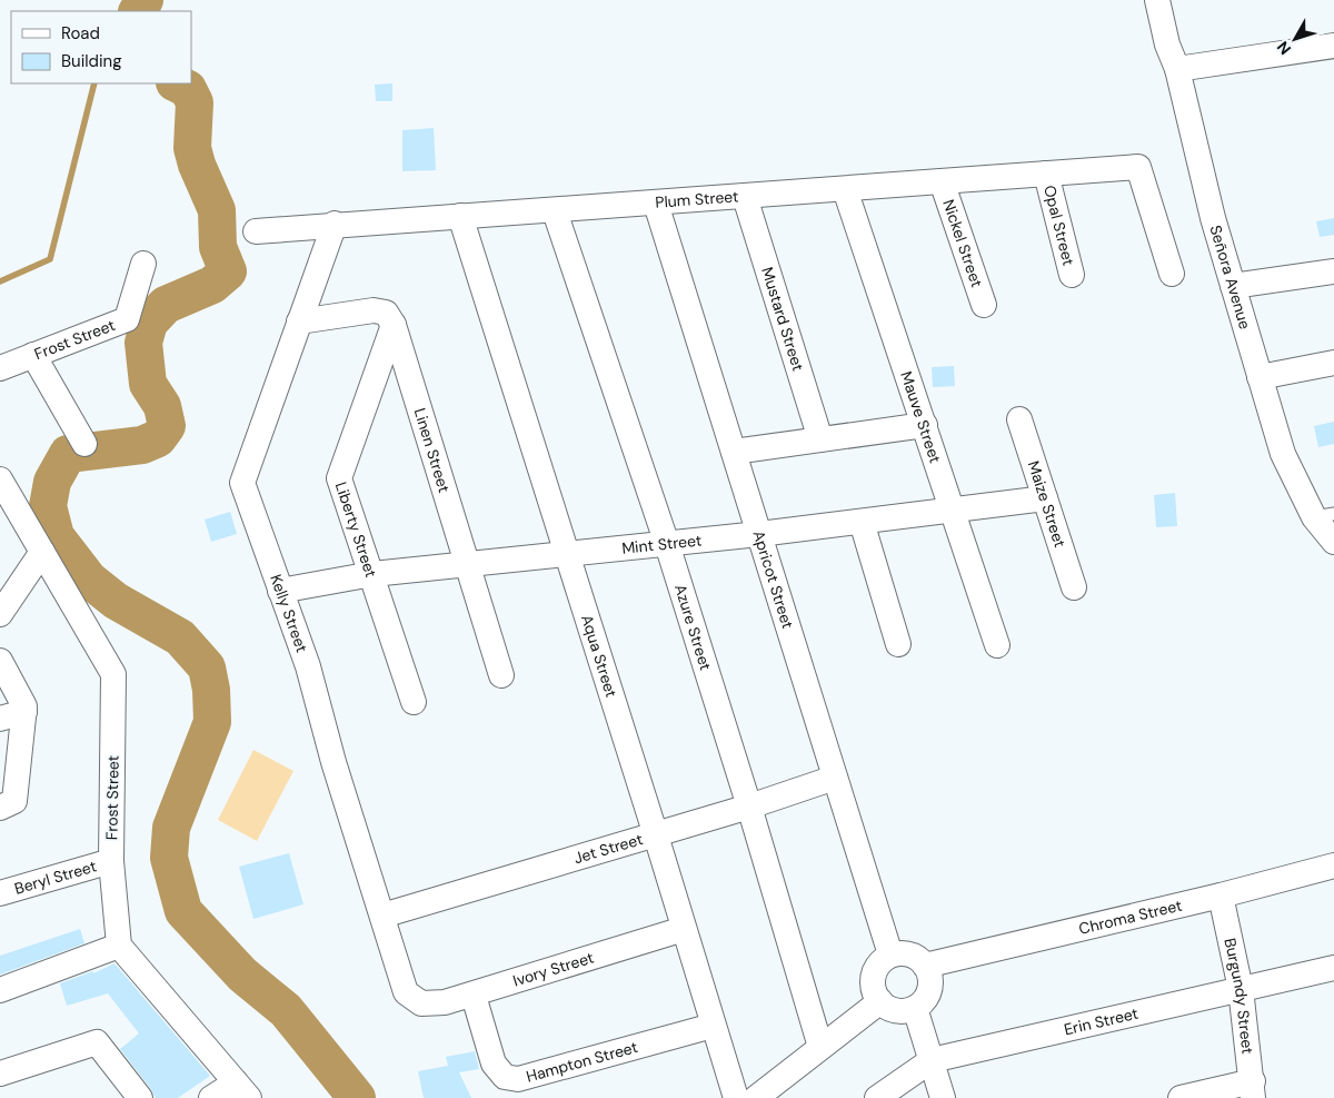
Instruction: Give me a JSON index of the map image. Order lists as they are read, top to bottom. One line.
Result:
{"streets":{"street":["Plum Street","Opal Street","Nickel Street","Señora Avenue","Mustard Street","Frost Street","Mauve Street","Linen Street","Maize Street","Liberty Street","Mint Street","Apricot Street","Kelly Street","Azure Street","Aqua Street","Jet Street","Beryl Street","Chroma Street","Ivory Street","Burgundy Street","Erin Street","Hampton Street"]},"crossings":[["Plum Street","Opal Street"],["Plum Street","Nickel Street"],["Plum Street","Mustard Street"],["Plum Street","Mauve Street"],["Plum Street","Apricot Street"],["Plum Street","Kelly Street"],["Plum Street","Azure Street"],["Plum Street","Aqua Street"],["Frost Street","Beryl Street"],["Mauve Street","Mint Street"],["Linen Street","Liberty Street"],["Linen Street","Mint Street"],["Maize Street","Mint Street"],["Liberty Street","Mint Street"],["Mint Street","Apricot Street"],["Mint Street","Kelly Street"],["Mint Street","Azure Street"],["Mint Street","Aqua Street"],["Apricot Street","Jet Street"],["Apricot Street","Chroma Street"],["Kelly Street","Jet Street"],["Kelly Street","Ivory Street"],["Azure Street","Jet Street"],["Aqua Street","Jet Street"],["Aqua Street","Ivory Street"],["Aqua Street","Hampton Street"],["Chroma Street","Burgundy Street"],["Ivory Street","Hampton Street"],["Burgundy Street","Erin Street"]],"legend":["Road","Building"],"north":"bottom left"}
